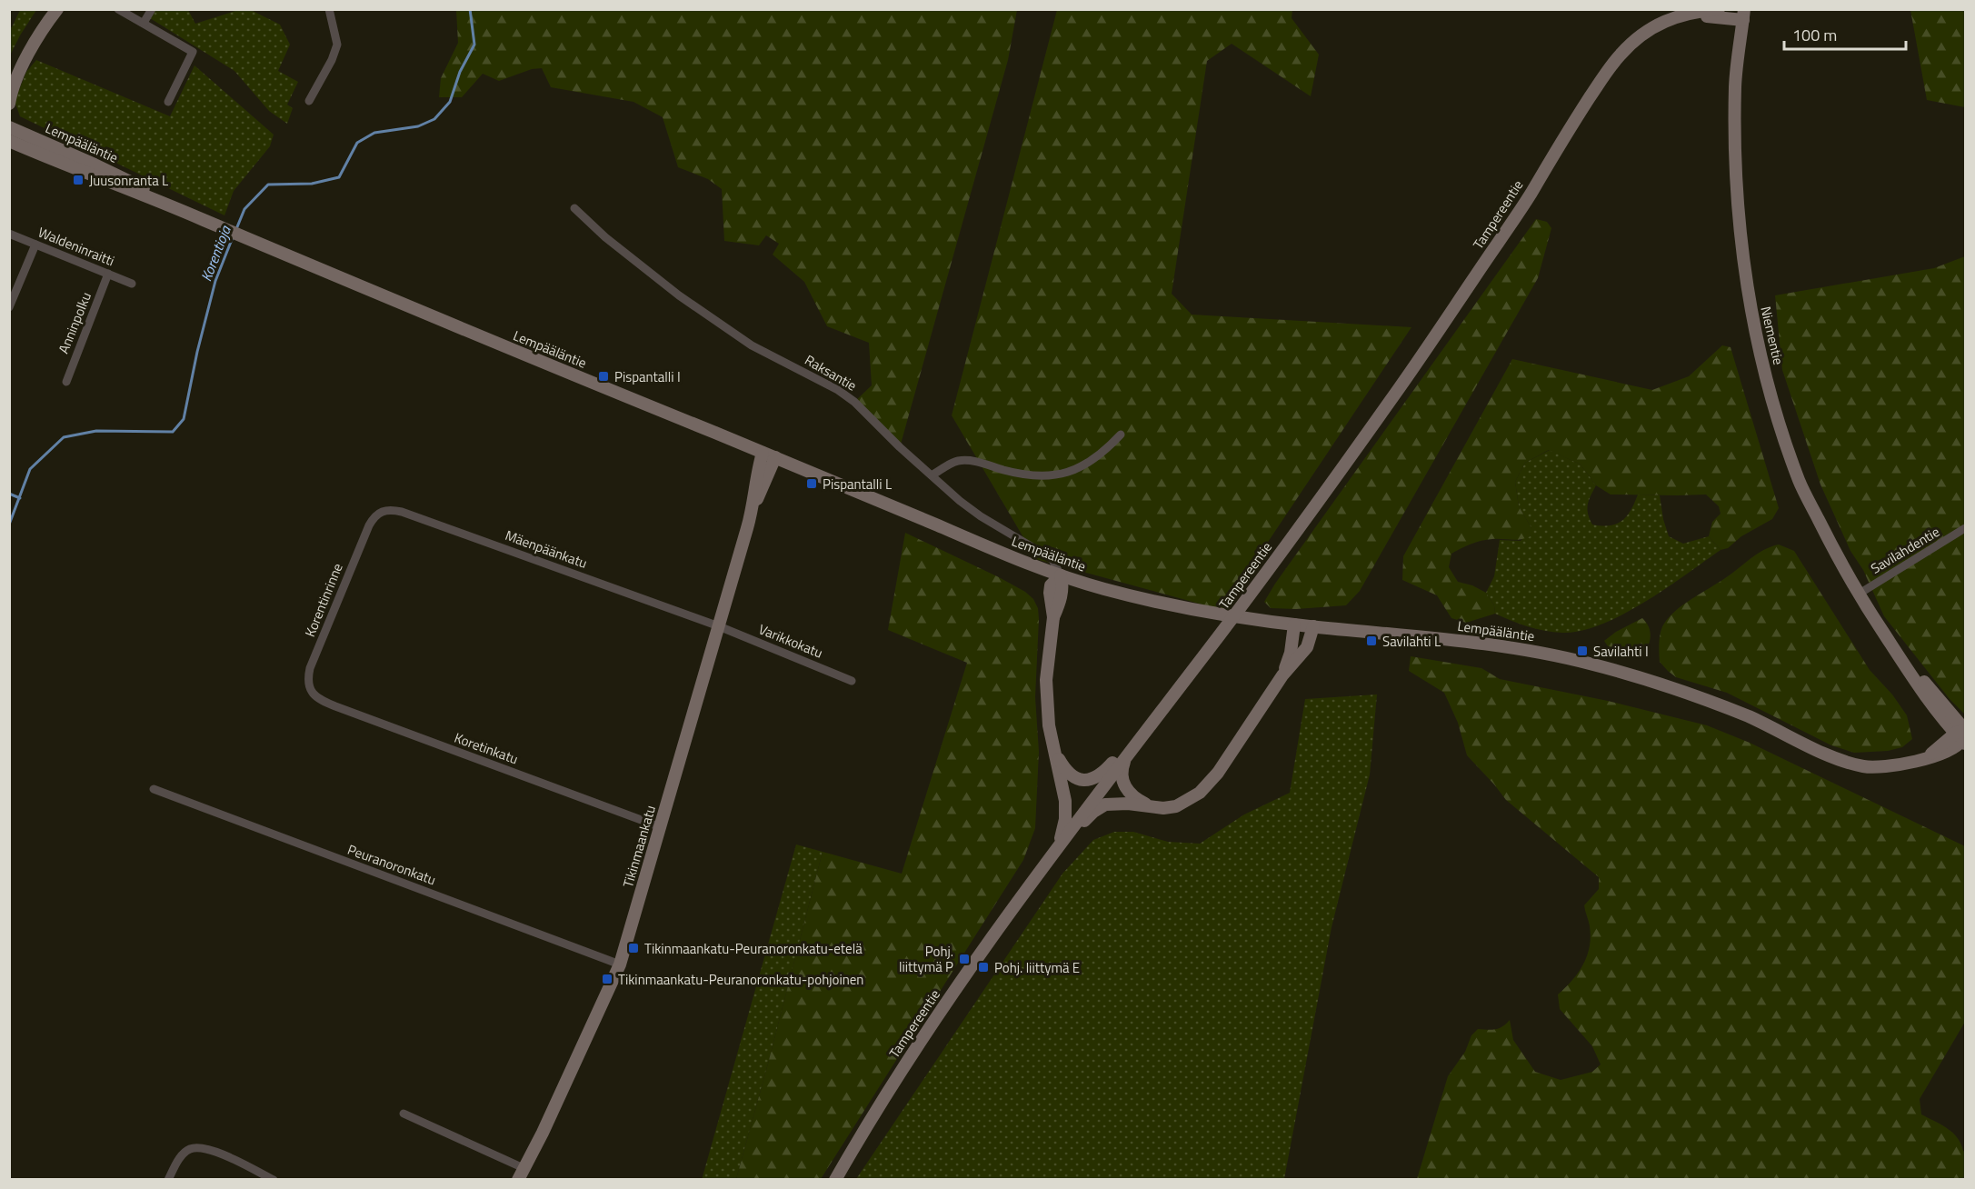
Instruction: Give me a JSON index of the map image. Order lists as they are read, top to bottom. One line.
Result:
{"streets":{"main road":["Lempääläntie","Tampereentie","Niementie","Tikinmaankatu"],"street":["Waldeninraitti","Anninpolku","Raksantie","Mäenpäänkatu","Savilahdentie","Korentinrinne","Varikkokatu","Koretinkatu","Peuranoronkatu"]},"crossings":[["Lempääläntie","Niementie"],["Lempääläntie","Raksantie"],["Lempääläntie","Tikinmaankatu"],["Tampereentie","Niementie"],["Waldeninraitti","Anninpolku"],["Niementie","Savilahdentie"],["Mäenpäänkatu","Korentinrinne"],["Mäenpäänkatu","Varikkokatu"],["Mäenpäänkatu","Tikinmaankatu"],["Korentinrinne","Koretinkatu"],["Varikkokatu","Tikinmaankatu"],["Koretinkatu","Tikinmaankatu"],["Tikinmaankatu","Peuranoronkatu"]],"water":["Korentioja"],"places":{"transit":["Juusonranta L","Pispantalli I","Pispantalli L","Savilahti L","Savilahti I","Tikinmaankatu-Peuranoronkatu-etelä","Pohj. liittymä P","Pohj. liittymä E","Tikinmaankatu-Peuranoronkatu-pohjoinen"]},"scale_bar":"100 m"}
